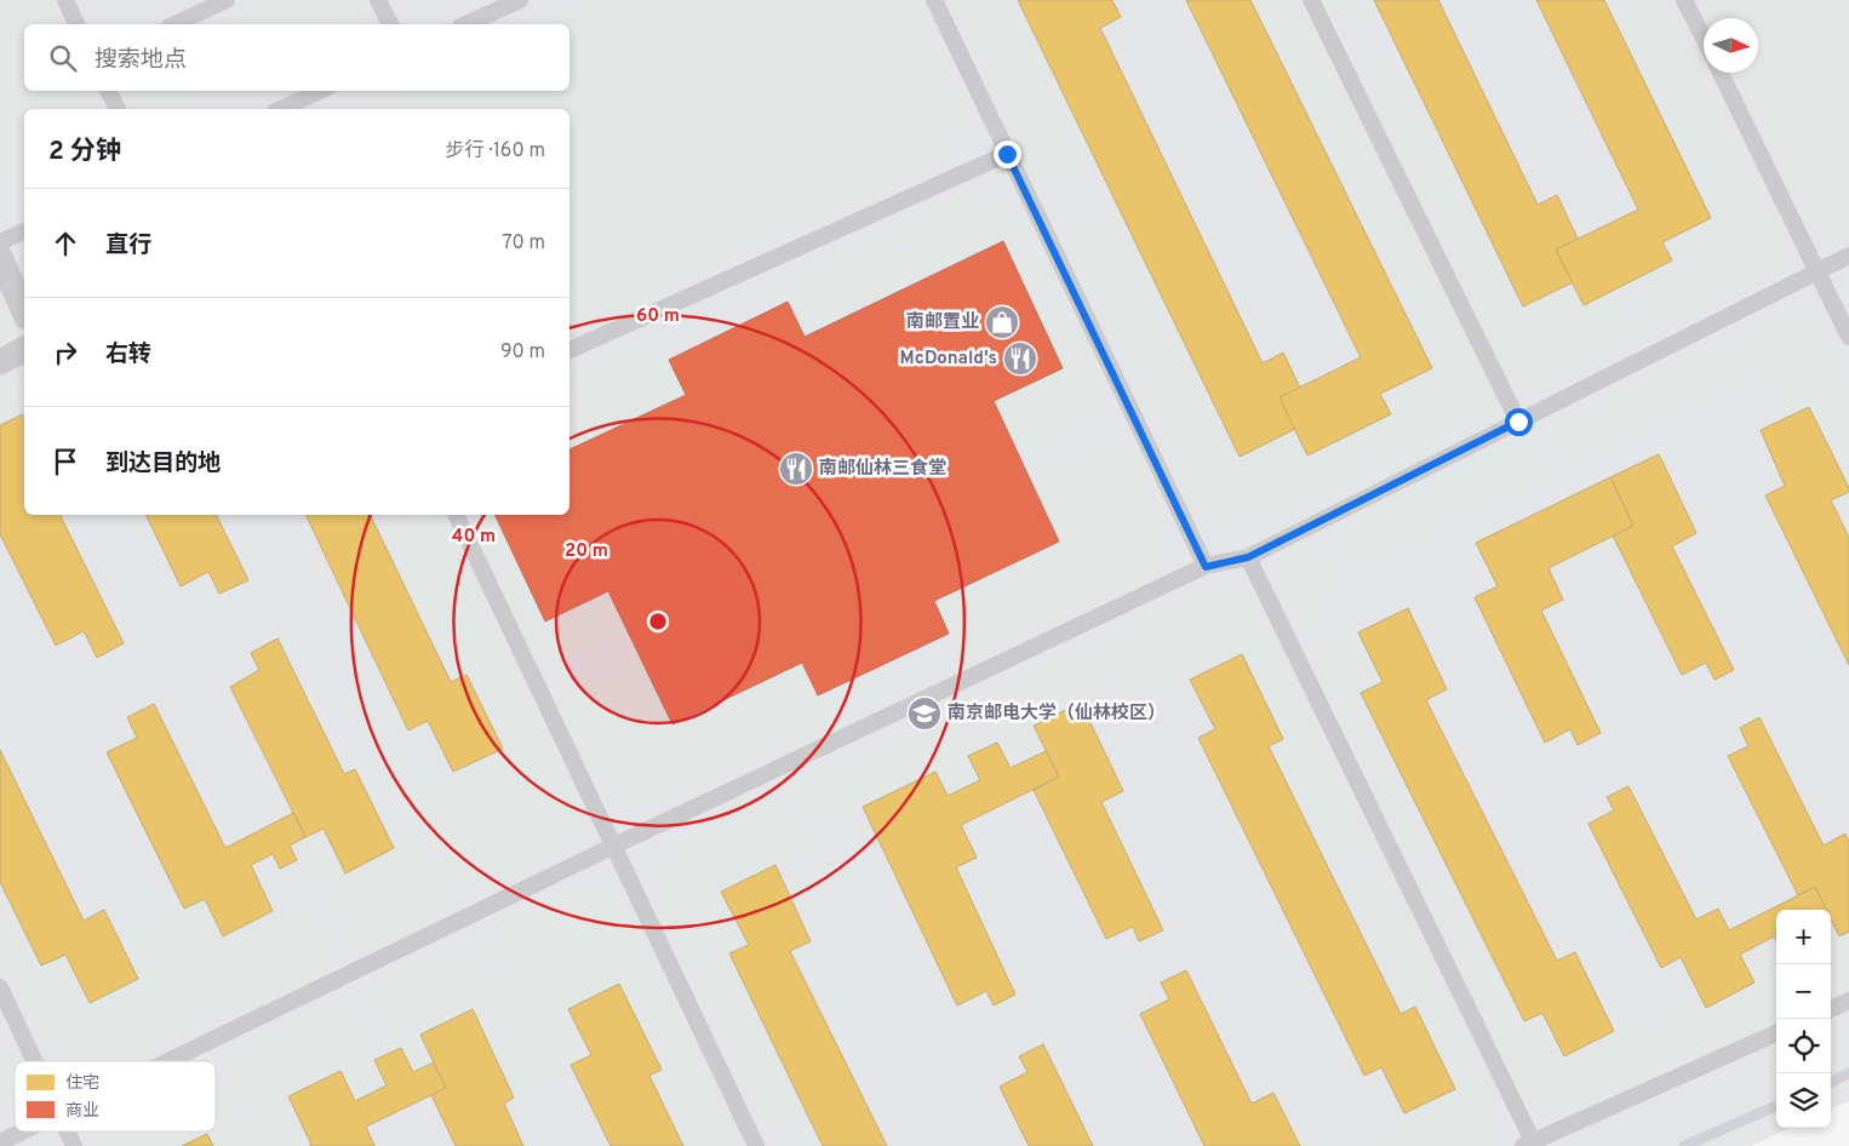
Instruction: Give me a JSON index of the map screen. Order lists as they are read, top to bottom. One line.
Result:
{"places":{"shop":["南邮置业"],"restaurant":["McDonald's","南邮仙林三食堂"],"school or university":["南京邮电大学（仙林校区）"]},"legend":["住宅","商业"],"north":"right","page":{"search":"搜索地点","heading":["2 分钟","步行 · 160 m"],"list":[["直行","70 m"],["右转","90 m"],"到达目的地"],"map_buttons":["+","−"]},"rings":["60 m","40 m","20 m"]}
